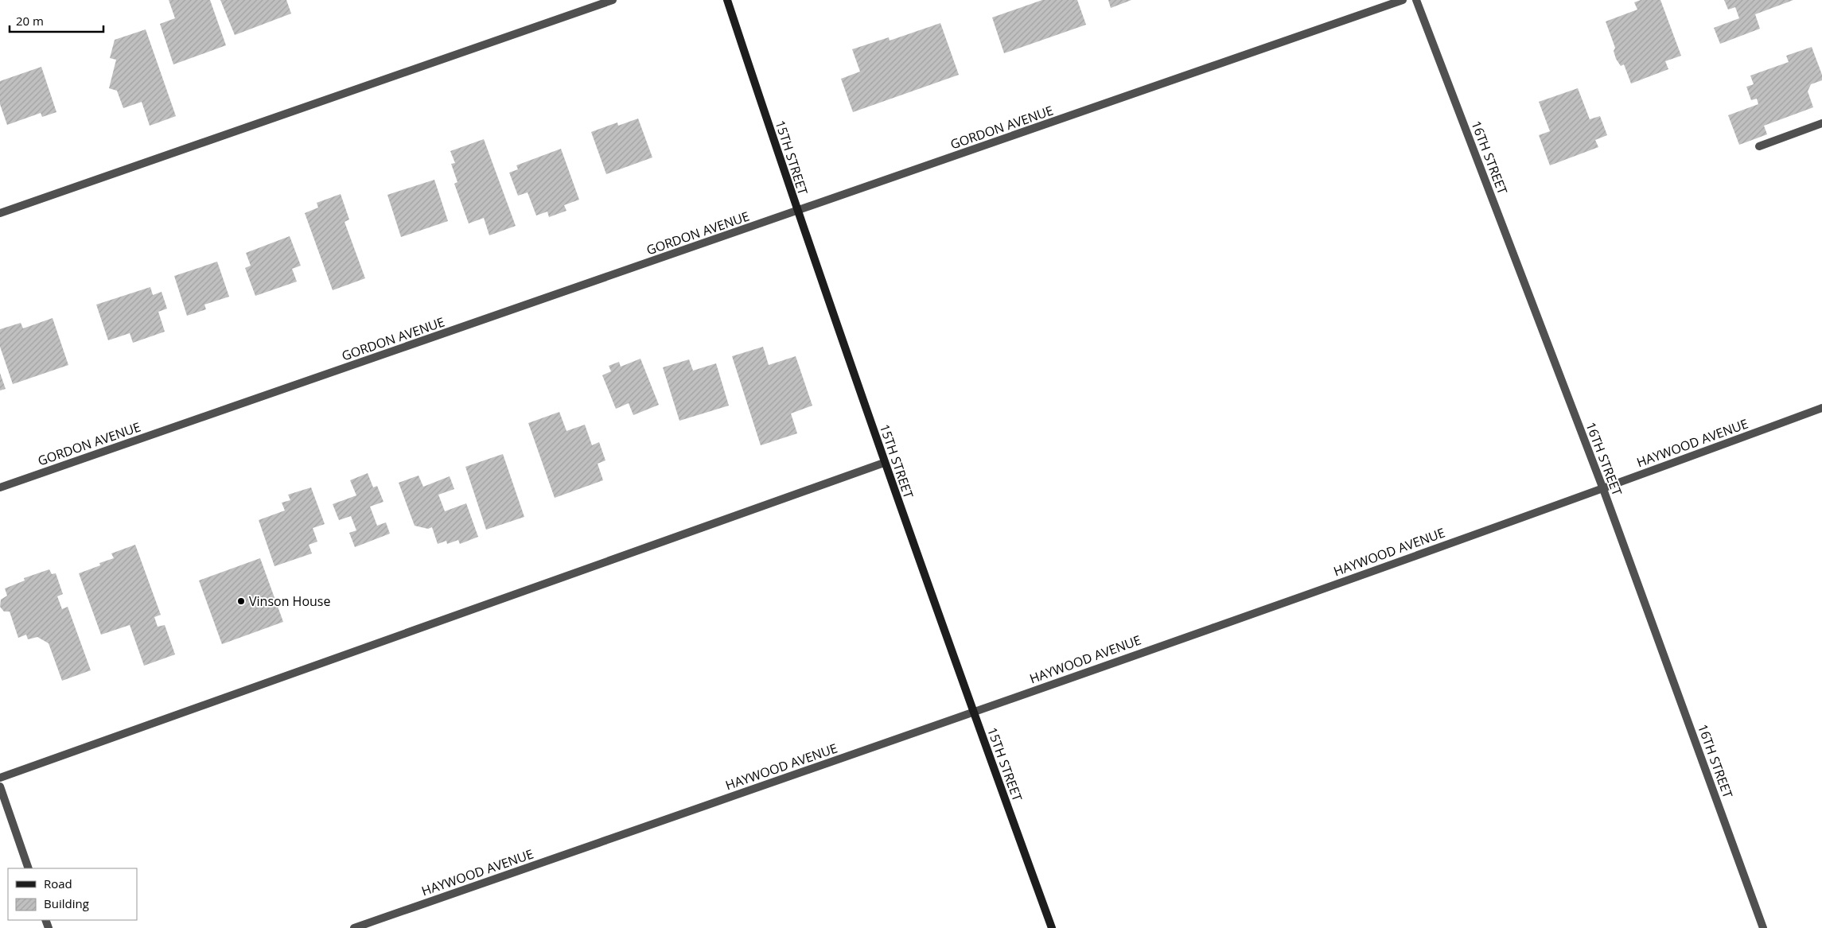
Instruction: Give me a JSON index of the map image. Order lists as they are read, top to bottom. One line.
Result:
{"streets":{"main road":["15TH STREET"],"street":["GORDON AVENUE","16TH STREET","HAYWOOD AVENUE"]},"crossings":[["GORDON AVENUE","15TH STREET"],["15TH STREET","HAYWOOD AVENUE"],["16TH STREET","HAYWOOD AVENUE"]],"places":["Vinson House"],"legend":["Road","Building"],"scale_bar":"20 m"}
